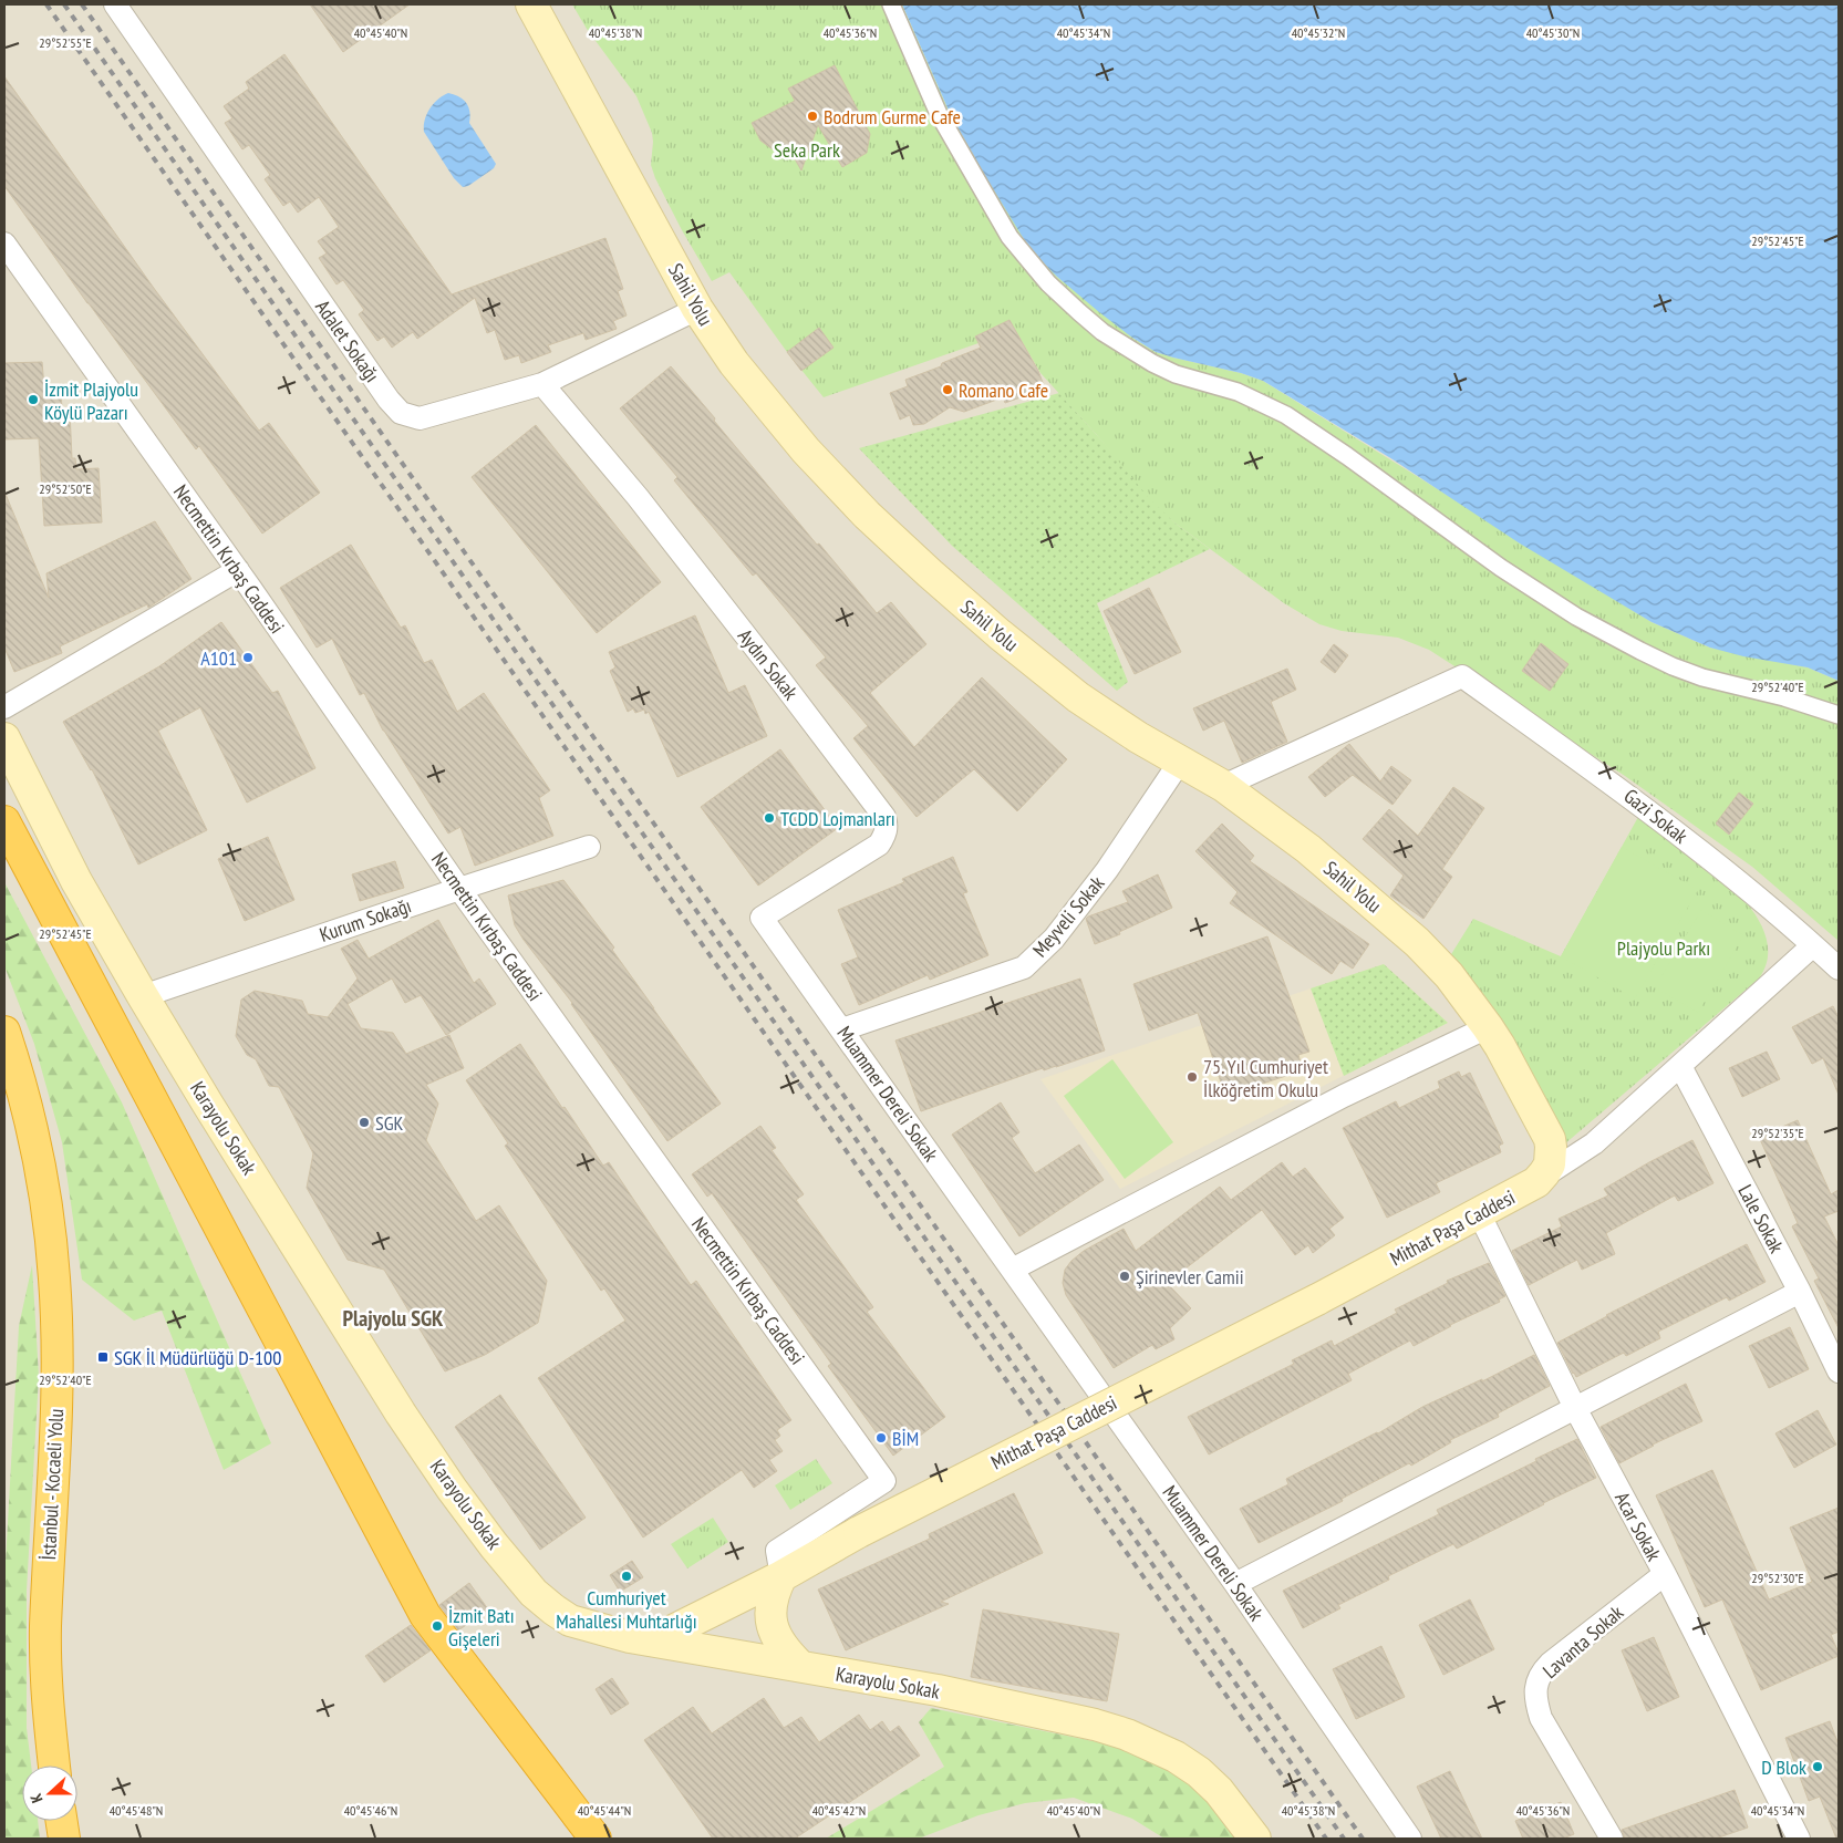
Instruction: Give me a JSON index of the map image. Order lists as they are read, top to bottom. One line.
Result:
{"streets":{"highway":["İstanbul - Kocaeli Yolu"],"main road":["Sahil Yolu","Karayolu Sokak","Mithat Paşa Caddesi"],"street":["Adalet Sokağı","Necmettin Kırbaş Caddesi","Aydın Sokak","Gazi Sokak","Meyveli Sokak","Kurum Sokağı","Muammer Dereli Sokak","Lale Sokak","Acar Sokak","Lavanta Sokak"]},"crossings":[["Sahil Yolu","Adalet Sokağı"],["Sahil Yolu","Gazi Sokak"],["Sahil Yolu","Meyveli Sokak"],["Sahil Yolu","Mithat Paşa Caddesi"],["Adalet Sokağı","Aydın Sokak"],["Necmettin Kırbaş Caddesi","Kurum Sokağı"],["Necmettin Kırbaş Caddesi","Mithat Paşa Caddesi"],["Aydın Sokak","Muammer Dereli Sokak"],["Meyveli Sokak","Muammer Dereli Sokak"],["Kurum Sokağı","Karayolu Sokak"],["Karayolu Sokak","Mithat Paşa Caddesi"],["Mithat Paşa Caddesi","Acar Sokak"],["Acar Sokak","Lavanta Sokak"]],"districts":["Plajyolu SGK"],"parks":["Seka Park","Plajyolu Parkı"],"places":{"other":["Bodrum Gurme Cafe","Romano Cafe","İzmit Plajyolu Köylü Pazarı","A101","TCDD Lojmanları","75. Yıl Cumhuriyet İlköğretim Okulu","SGK","Şirinevler Camii","BİM","Cumhuriyet Mahallesi Muhtarlığı","İzmit Batı Gişeleri","D Blok"],"transit":["SGK İl Müdürlüğü D-100"]},"north":"left","coordinates":["40°45'40\"N","40°45'38\"N","40°45'34\"N","40°45'32\"N","40°45'36\"N","40°45'30\"N","29°52'55\"E","29°52'45\"E","29°52'50\"E","29°52'40\"E","29°52'35\"E","29°52'30\"E","40°45'48\"N","40°45'46\"N","40°45'44\"N","40°45'42\"N"]}
